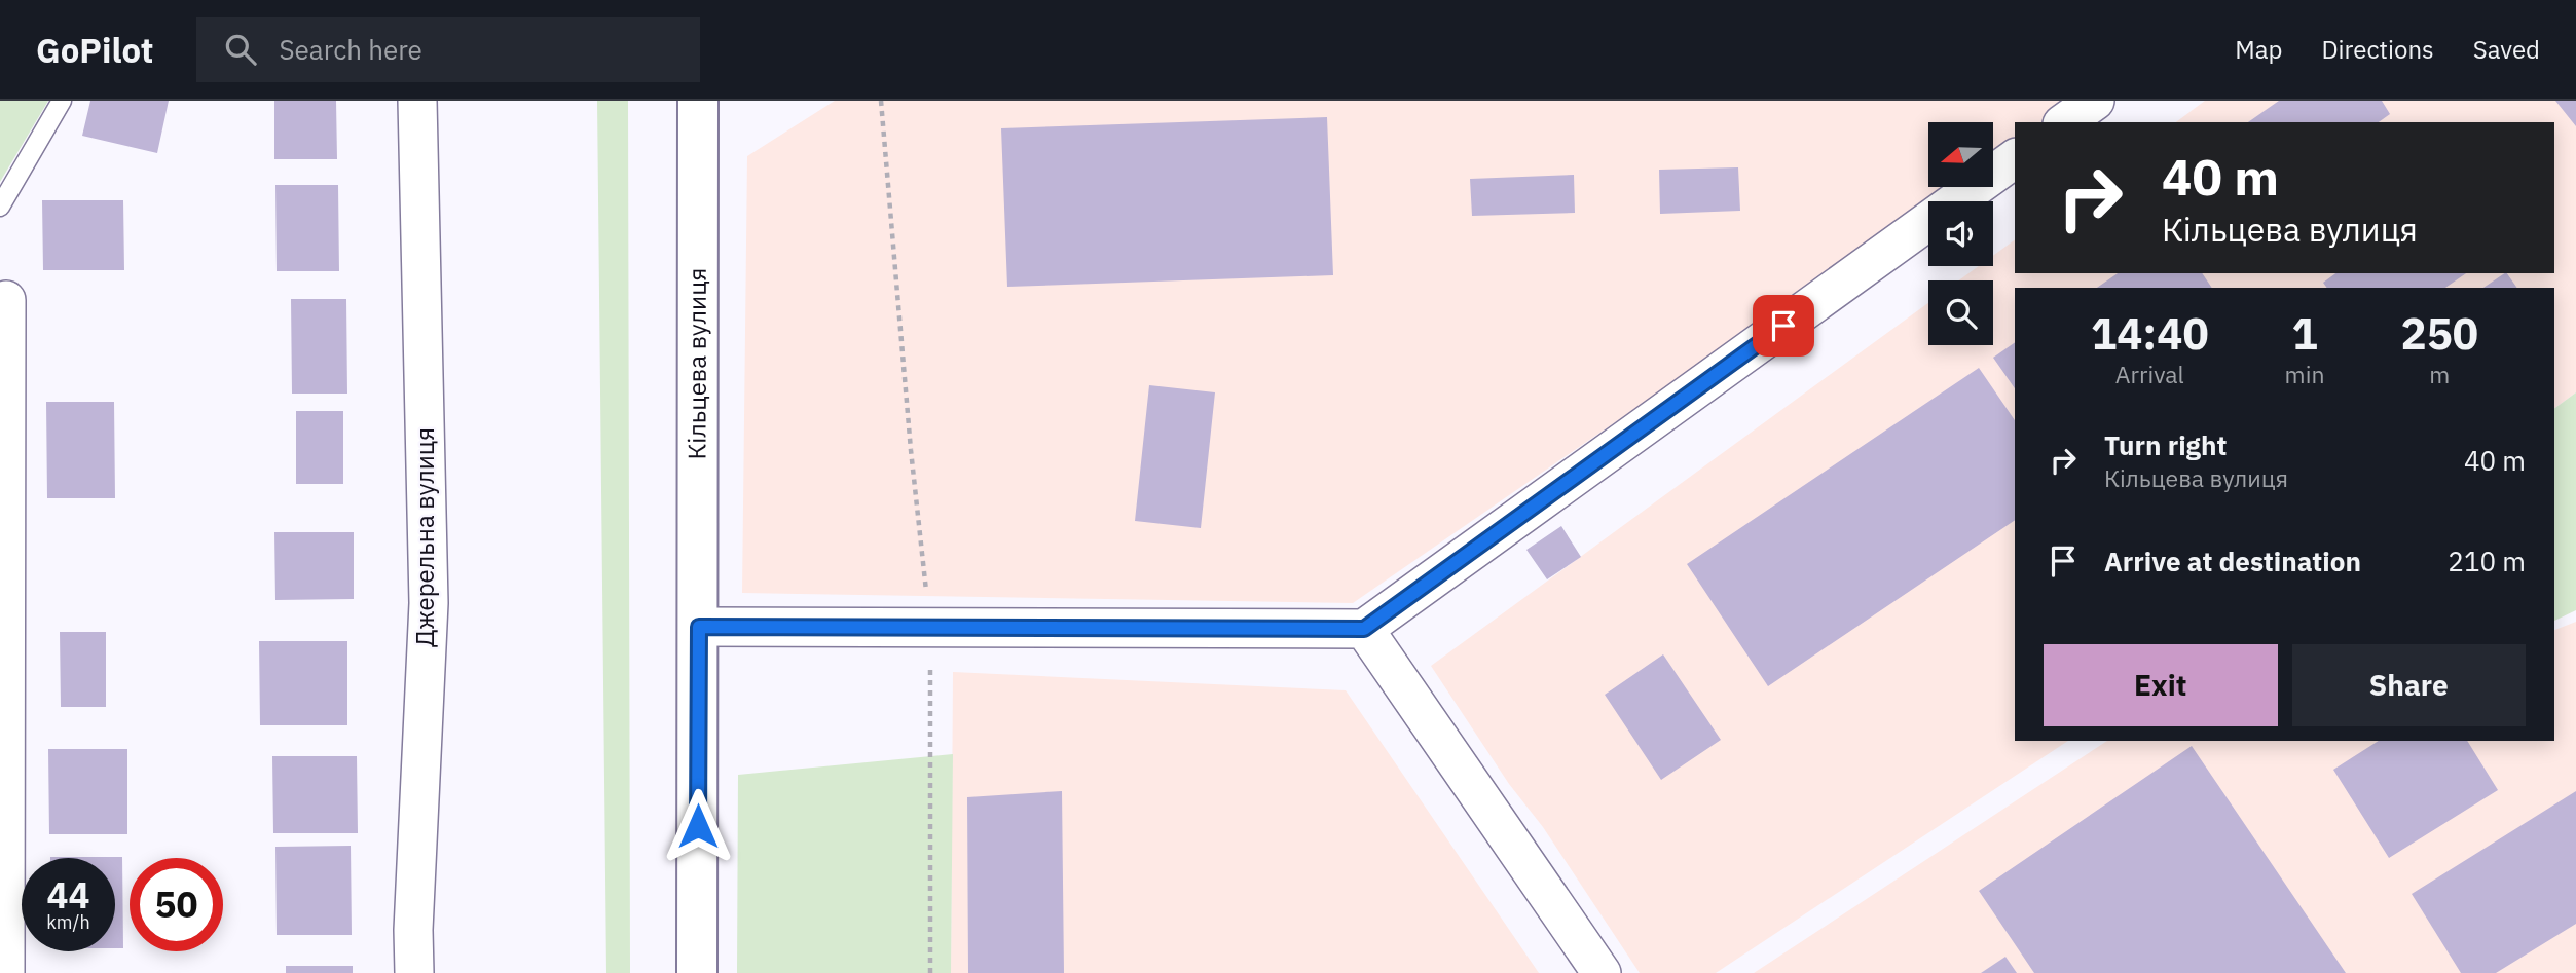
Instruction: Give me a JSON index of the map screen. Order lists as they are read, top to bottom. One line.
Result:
{"streets":{"main road":["Кільцева вулиця"],"street":["Джерельна вулиця"]},"north":"left","page":{"header":"GoPilot","search":"Search here","nav":["Map","Directions","Saved"],"turn":["40 m","Кільцева вулиця"],"eta":["14:40","Arrival","1","min","250","m"],"list":[{"name":"Turn right","note":"Кільцева вулиця","value":"40 m"},{"name":"Arrive at destination","value":"210 m"}],"buttons":["Exit","Share"],"speed":"44 km/h","limit":"50"}}
